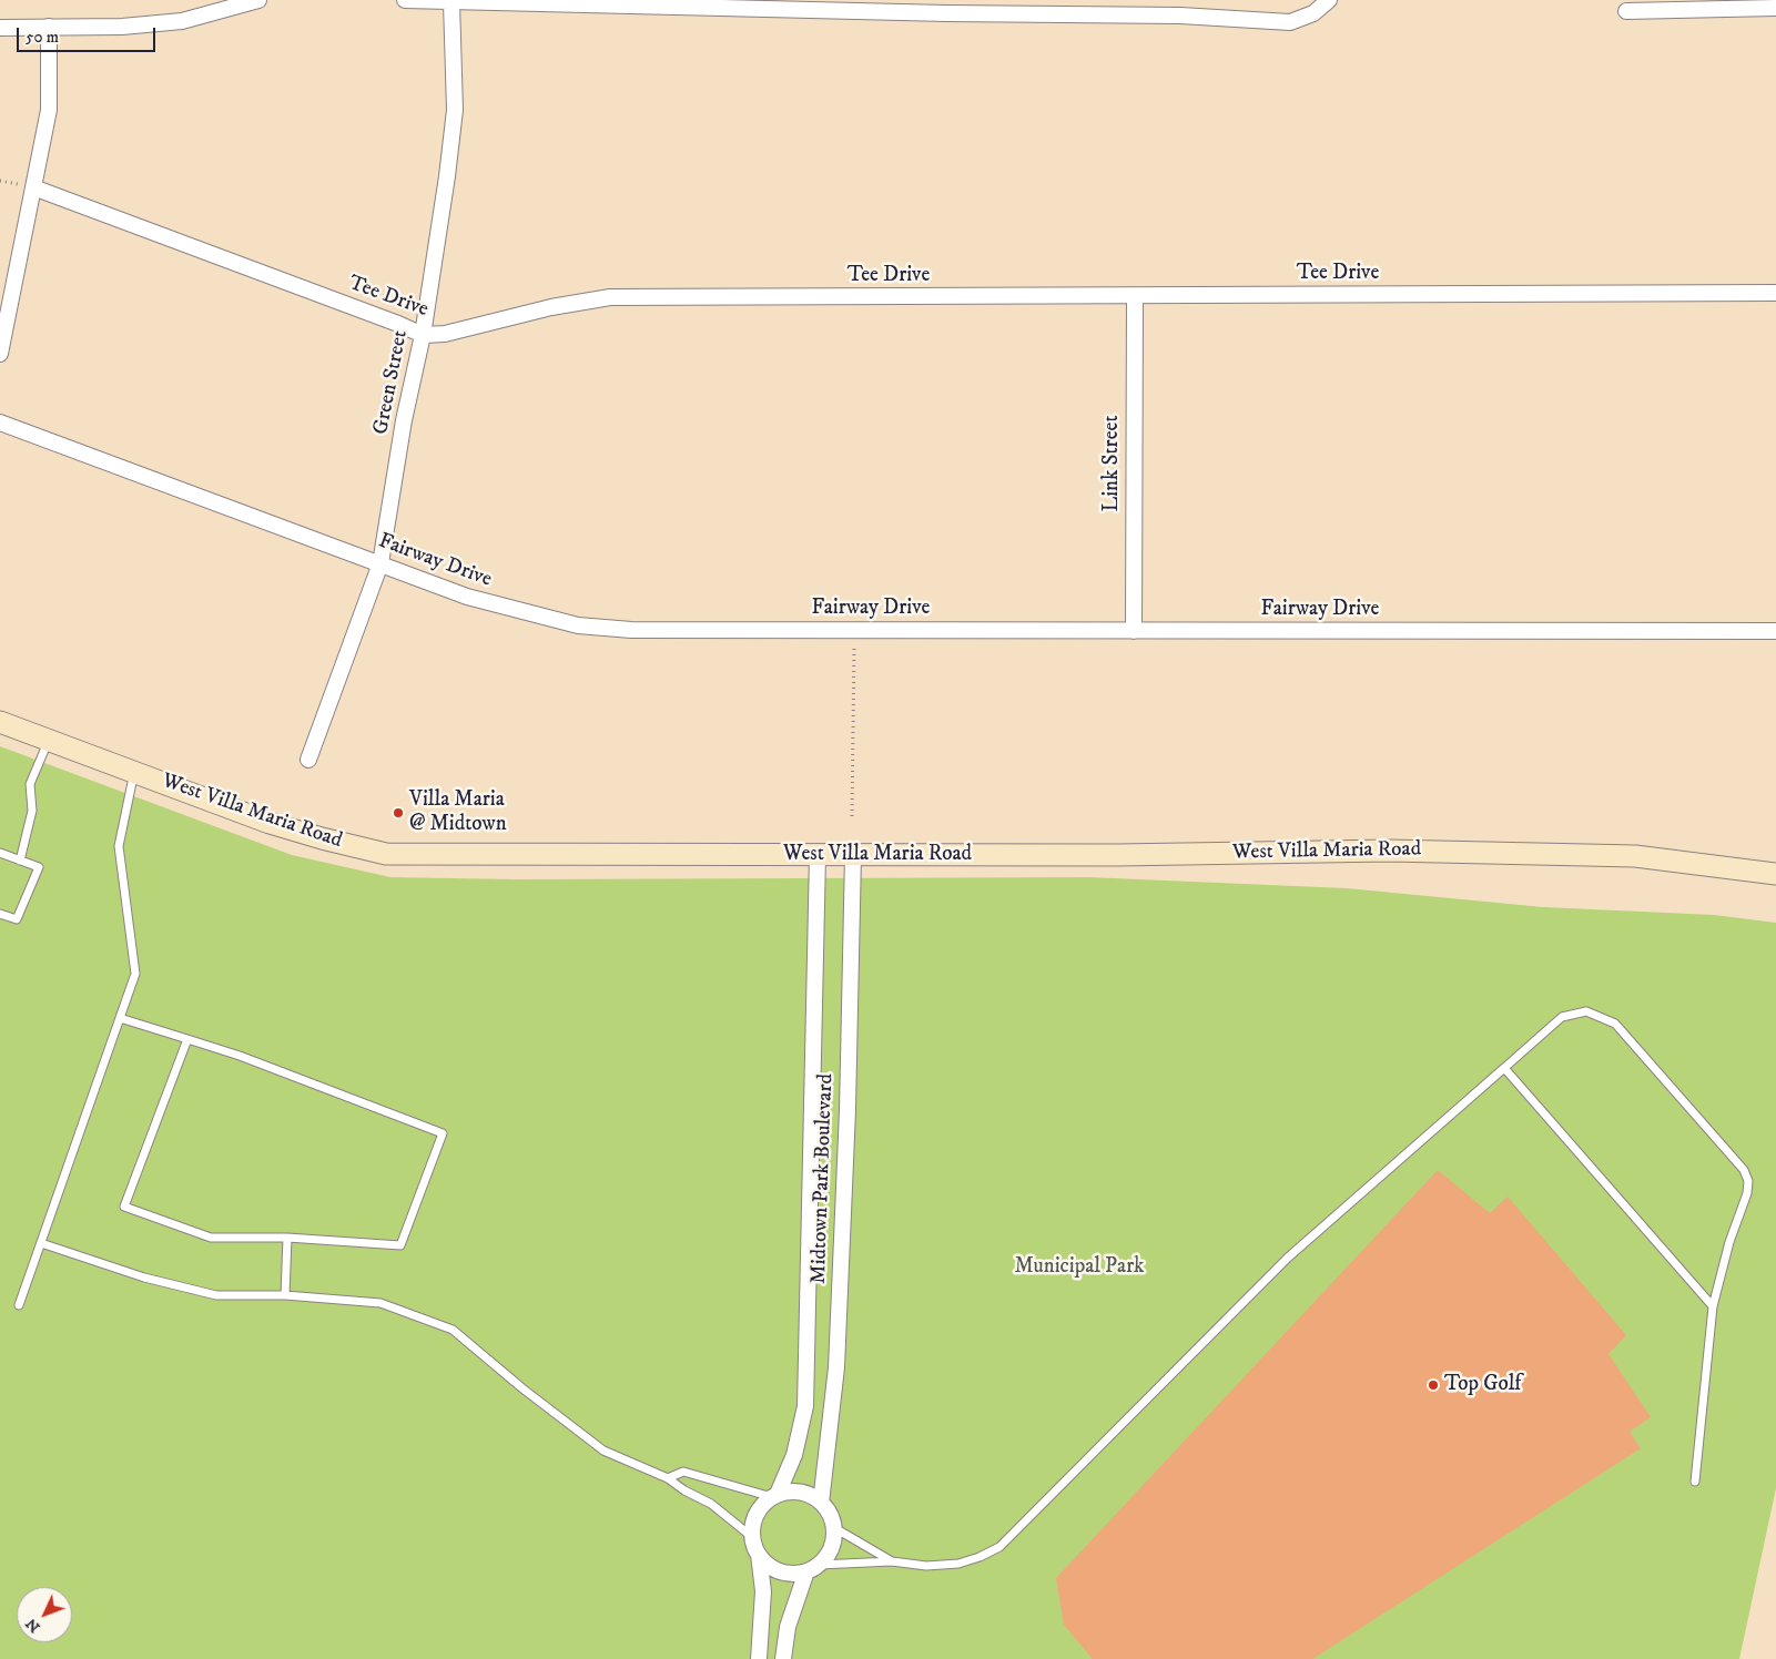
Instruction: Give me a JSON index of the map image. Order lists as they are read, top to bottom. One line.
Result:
{"streets":{"main road":["West Villa Maria Road"],"street":["Tee Drive","Green Street","Link Street","Fairway Drive","Midtown Park Boulevard"]},"crossings":[["Tee Drive","Green Street"],["Tee Drive","Link Street"],["Green Street","Fairway Drive"],["Link Street","Fairway Drive"],["West Villa Maria Road","Midtown Park Boulevard"]],"parks":["Municipal Park"],"places":["Villa Maria @ Midtown","Top Golf"],"scale_bar":"50 m","north":"bottom left"}
